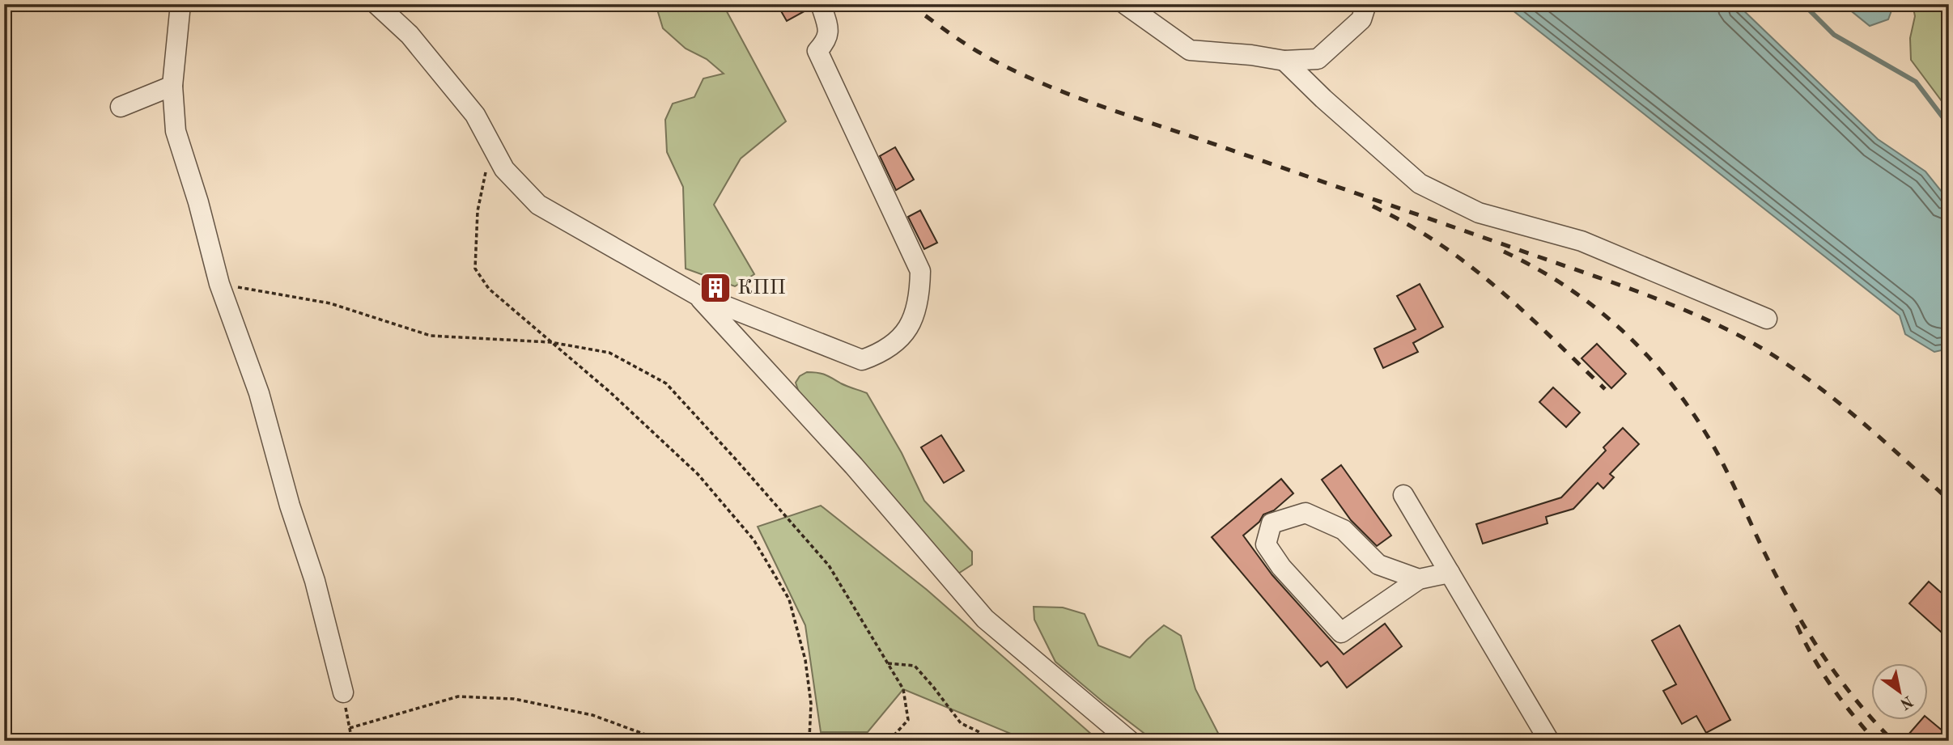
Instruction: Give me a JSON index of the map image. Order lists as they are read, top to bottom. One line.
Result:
{"places":{"building":["КПП"]},"north":"bottom right"}
